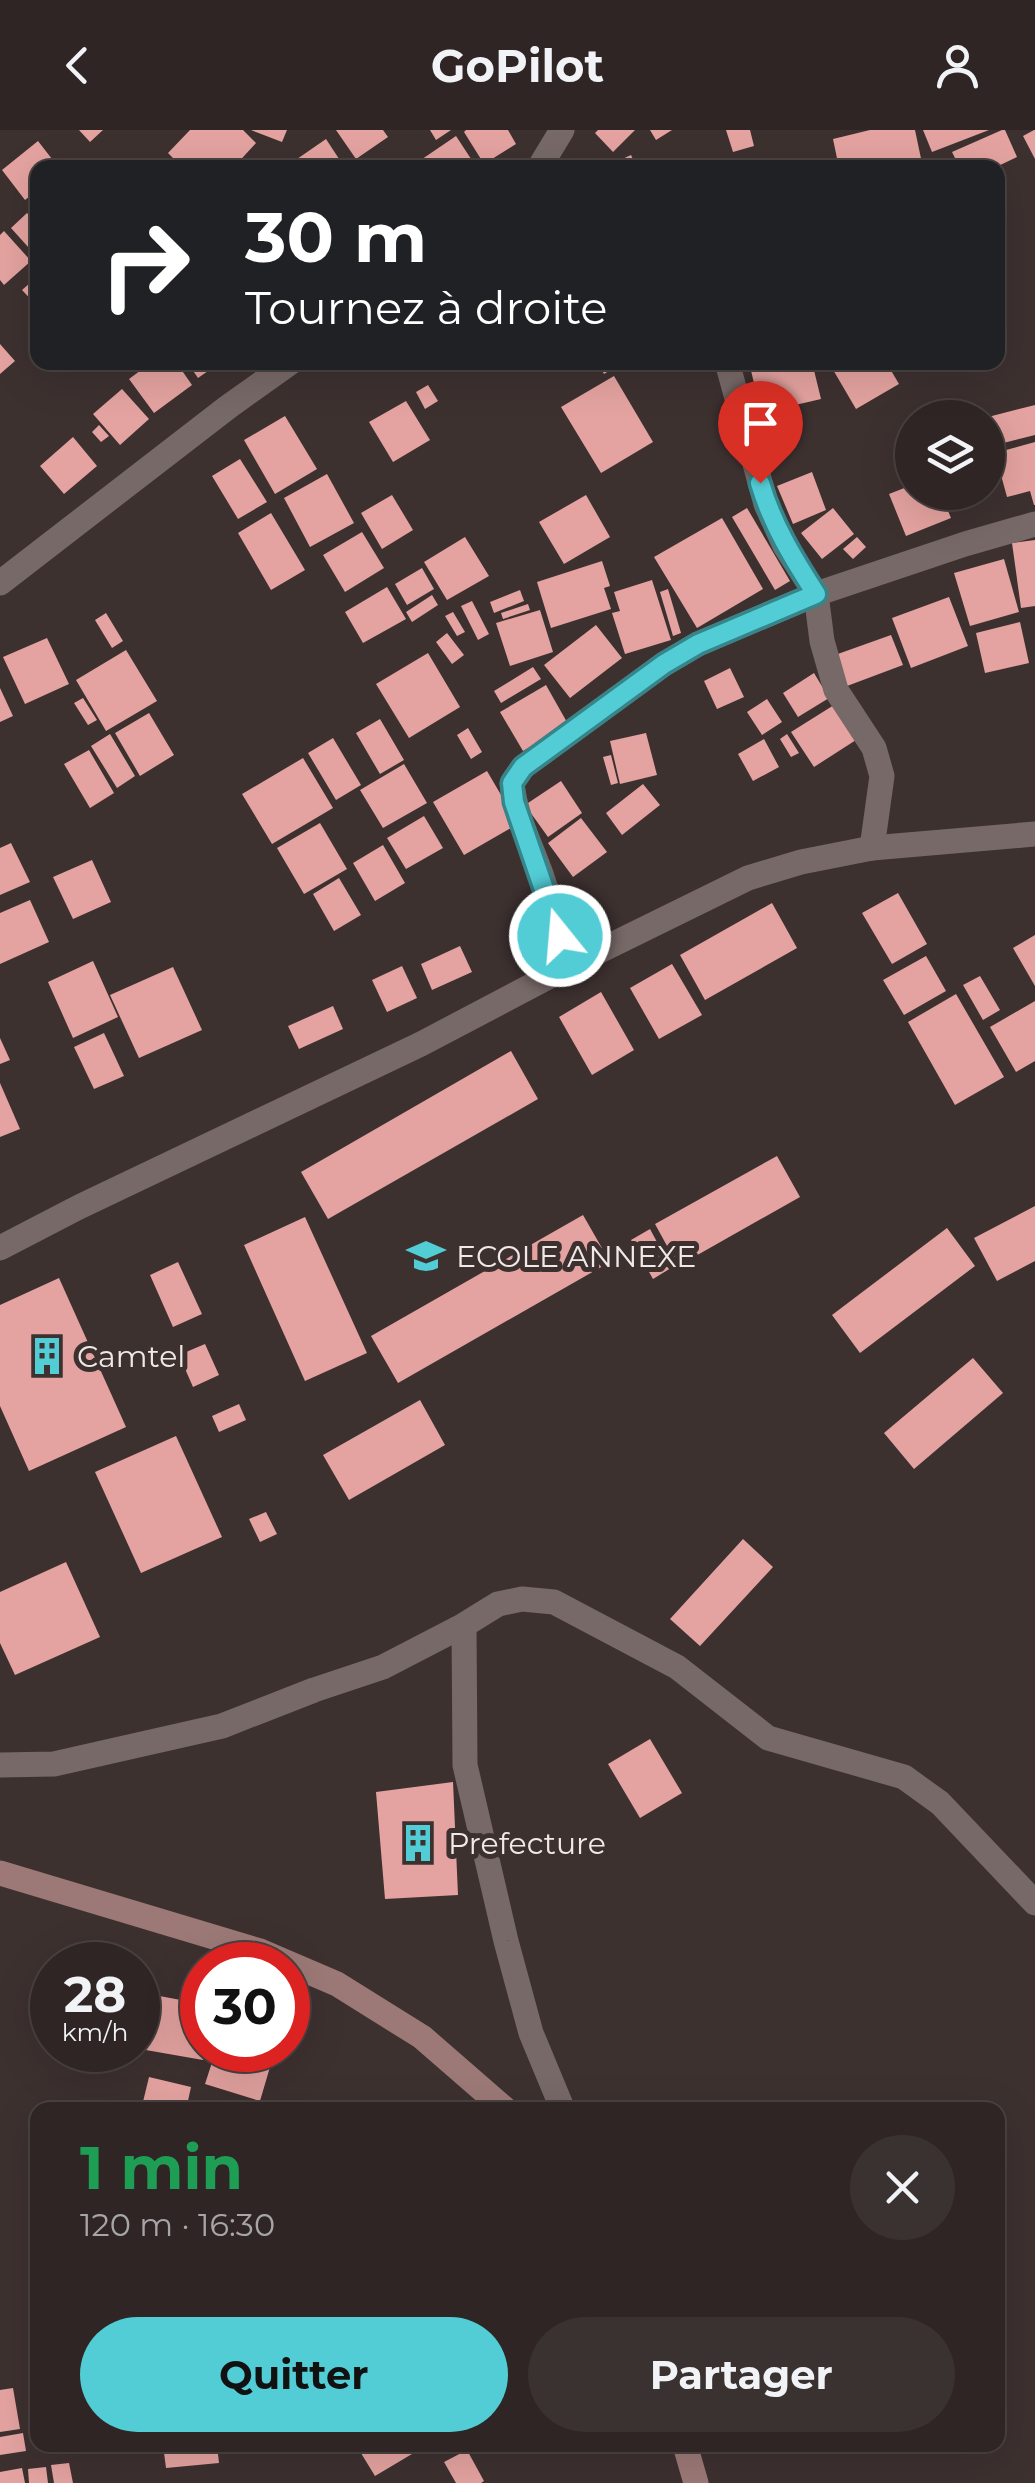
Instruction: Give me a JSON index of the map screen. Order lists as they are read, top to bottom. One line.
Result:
{"places":{"school or university":["ECOLE ANNEXE"],"building":["Camtel","Prefecture"]},"page":{"header":"GoPilot","turn":["30 m","Tournez à droite"],"speed":"28 km/h","limit":"30","heading":["1 min","120 m · 16:30"],"buttons":["Quitter","Partager"]}}
